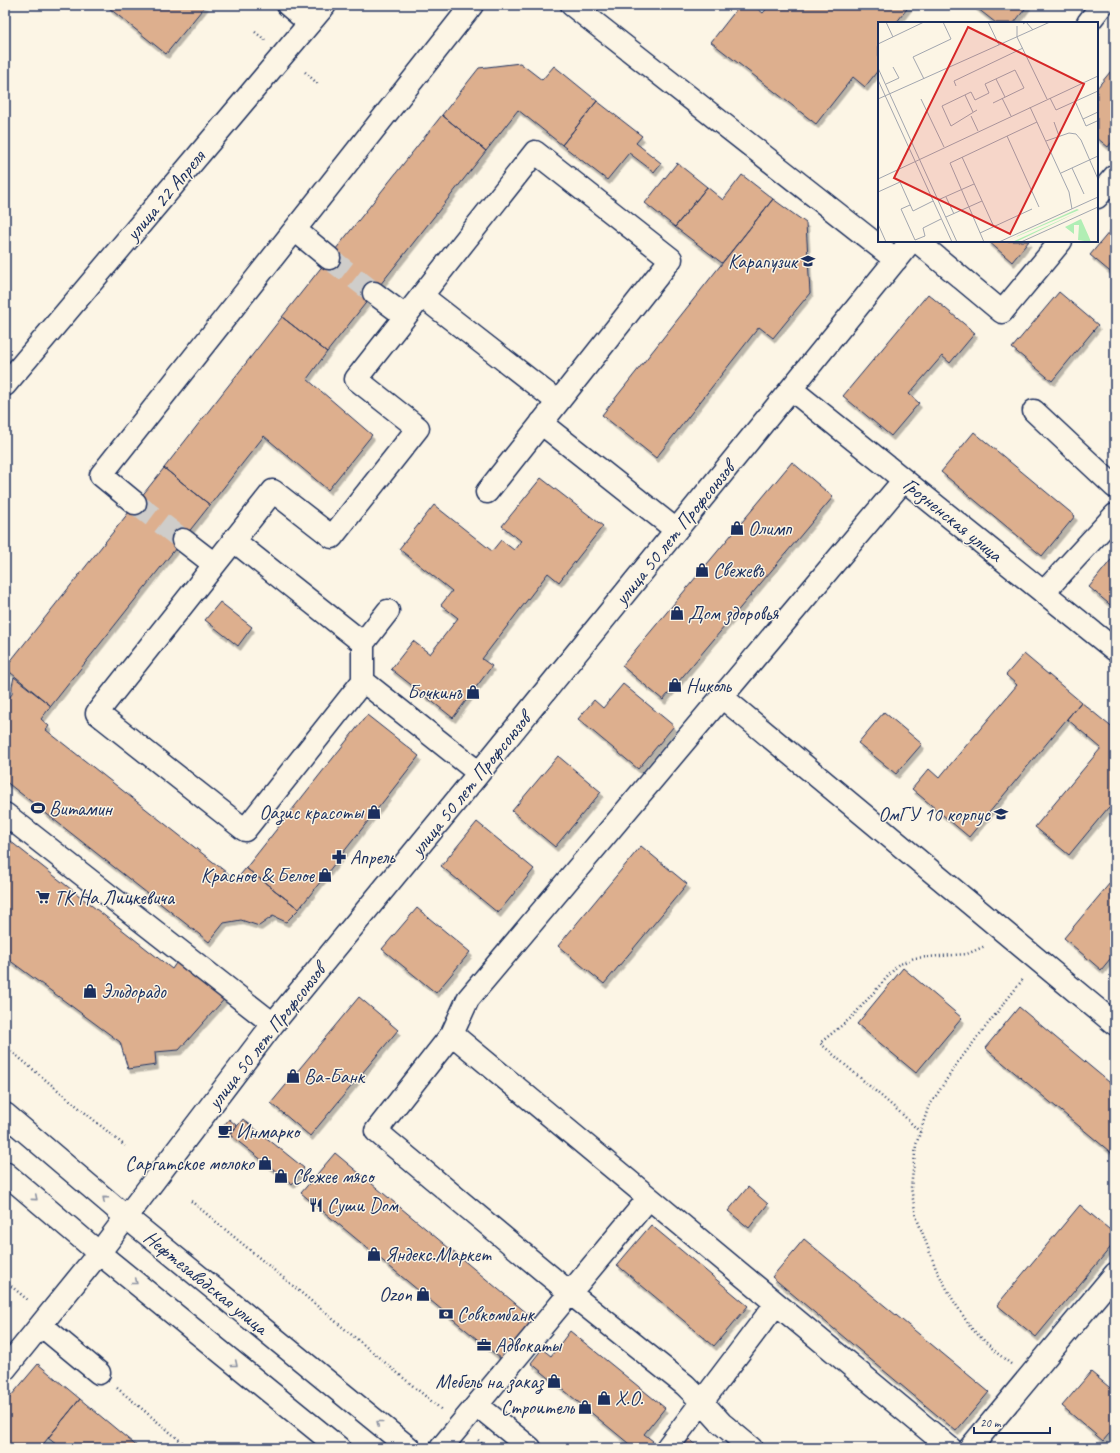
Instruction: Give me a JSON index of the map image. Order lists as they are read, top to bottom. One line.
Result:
{"streets":{"street":["улица 22 Апреля","Грозненская улица","улица 50 лет Профсоюзов","Нефтезаводская улица"]},"crossings":[["Грозненская улица","улица 50 лет Профсоюзов"],["улица 50 лет Профсоюзов","Нефтезаводская улица"]],"places":{"school or university":["Карапузик","ОмГУ 10 корпус"],"shop":["Олимп","Свежевъ","Дом здоровья","Николь","Бочкинъ","Оазис красоты","Красное & Белое","Эльдорадо","Ва-Банк","Саргатское молоко","Свежее мясо","Яндекс.Маркет","Ozon","Мебель на заказ","X.O.","Строитель"],"sports":["Витамин"],"pharmacy":["Апрель"],"supermarket":["ТК На Лицкевича"],"cafe":["Инмарко"],"restaurant":["Суши Dом"],"bank":["Совкомбанк"],"office":["Адвокаты"]},"scale_bar":"20 m"}
